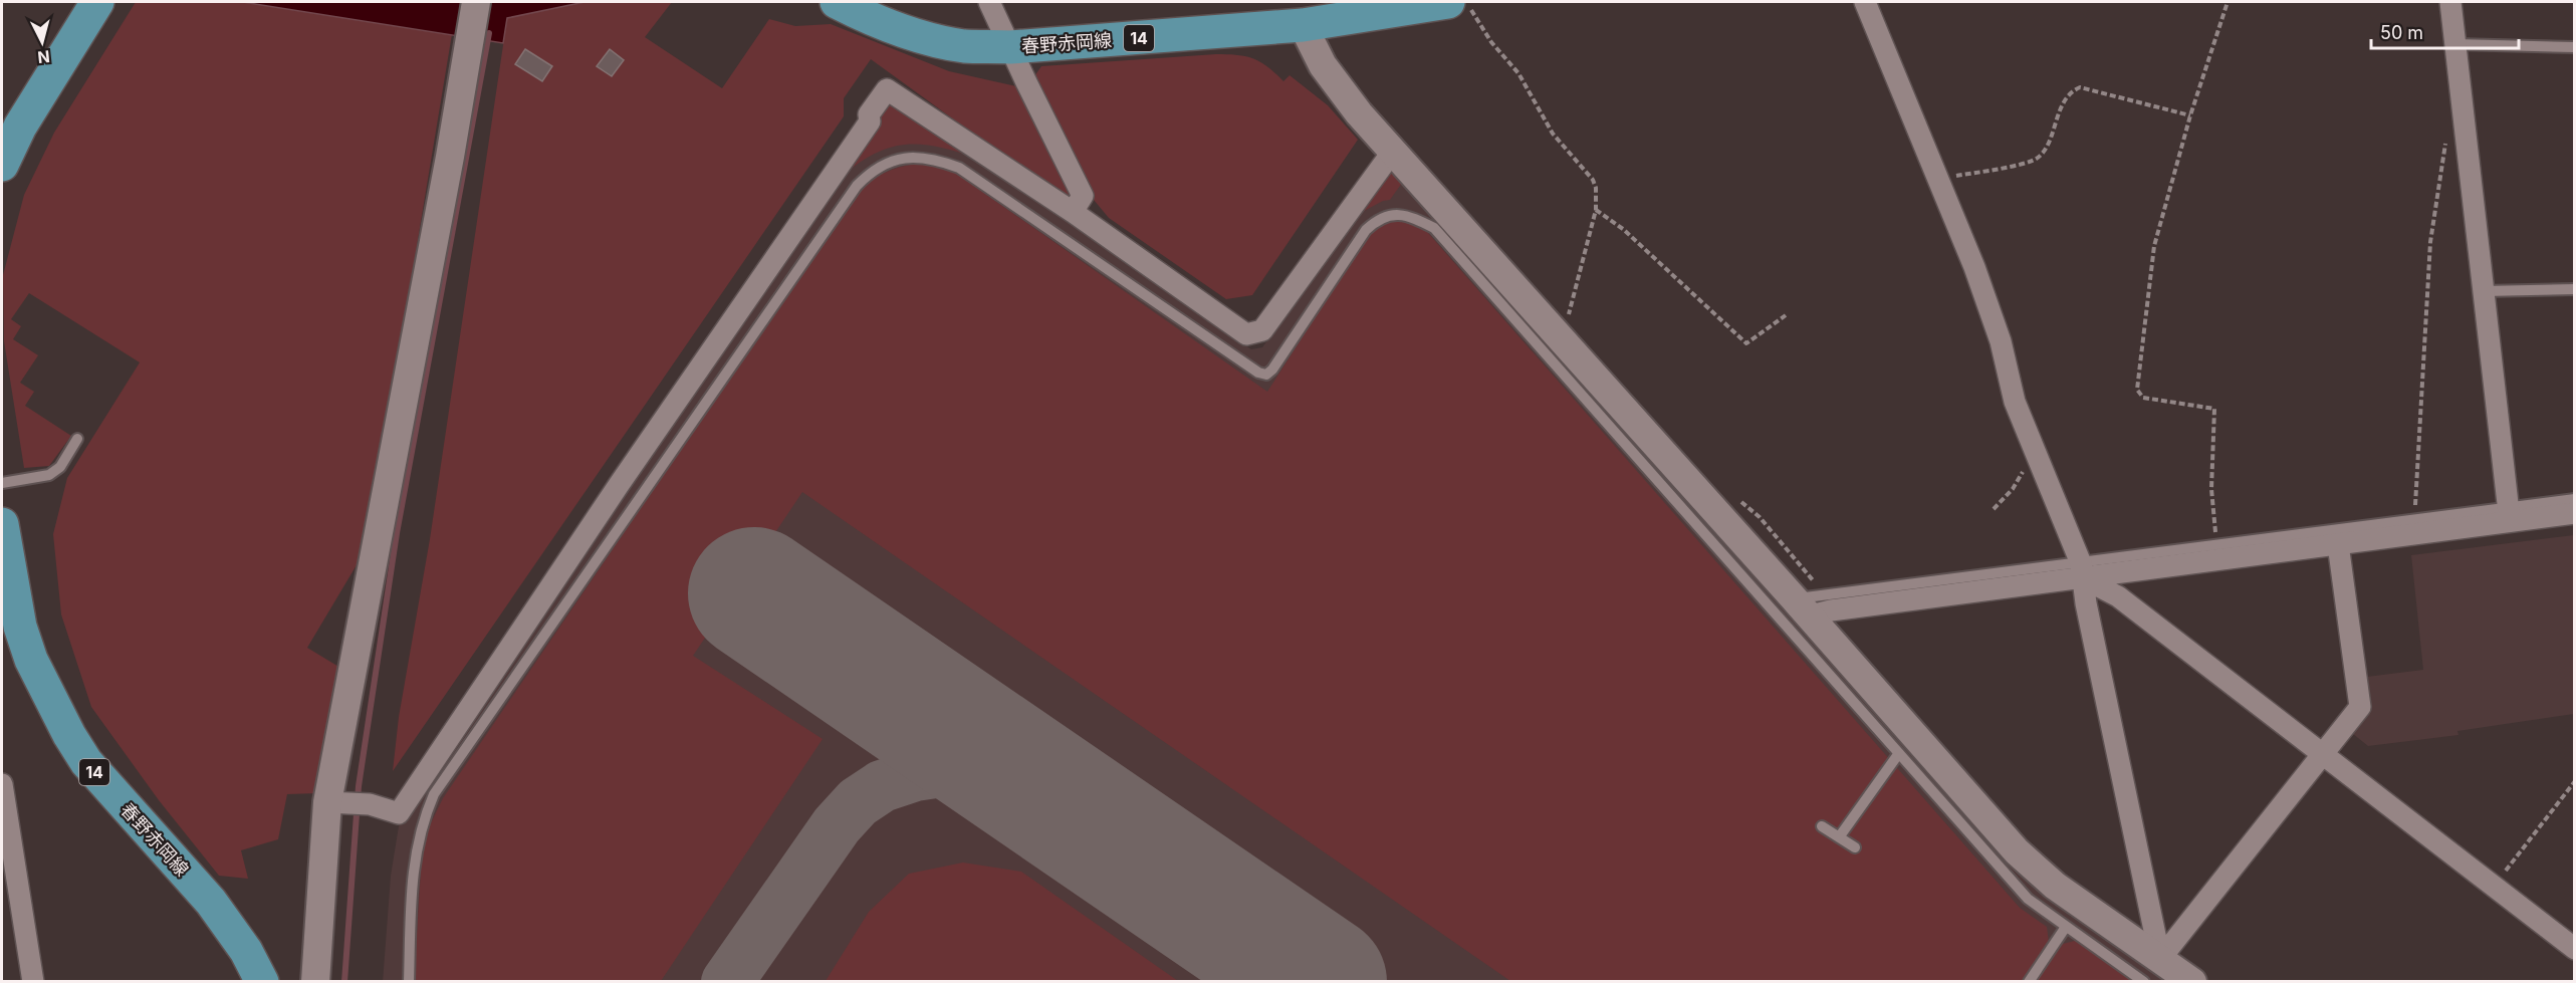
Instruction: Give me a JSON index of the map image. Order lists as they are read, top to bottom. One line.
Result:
{"streets":{"main road":["14","春野赤岡線"]},"scale_bar":"50 m","north":"bottom"}
